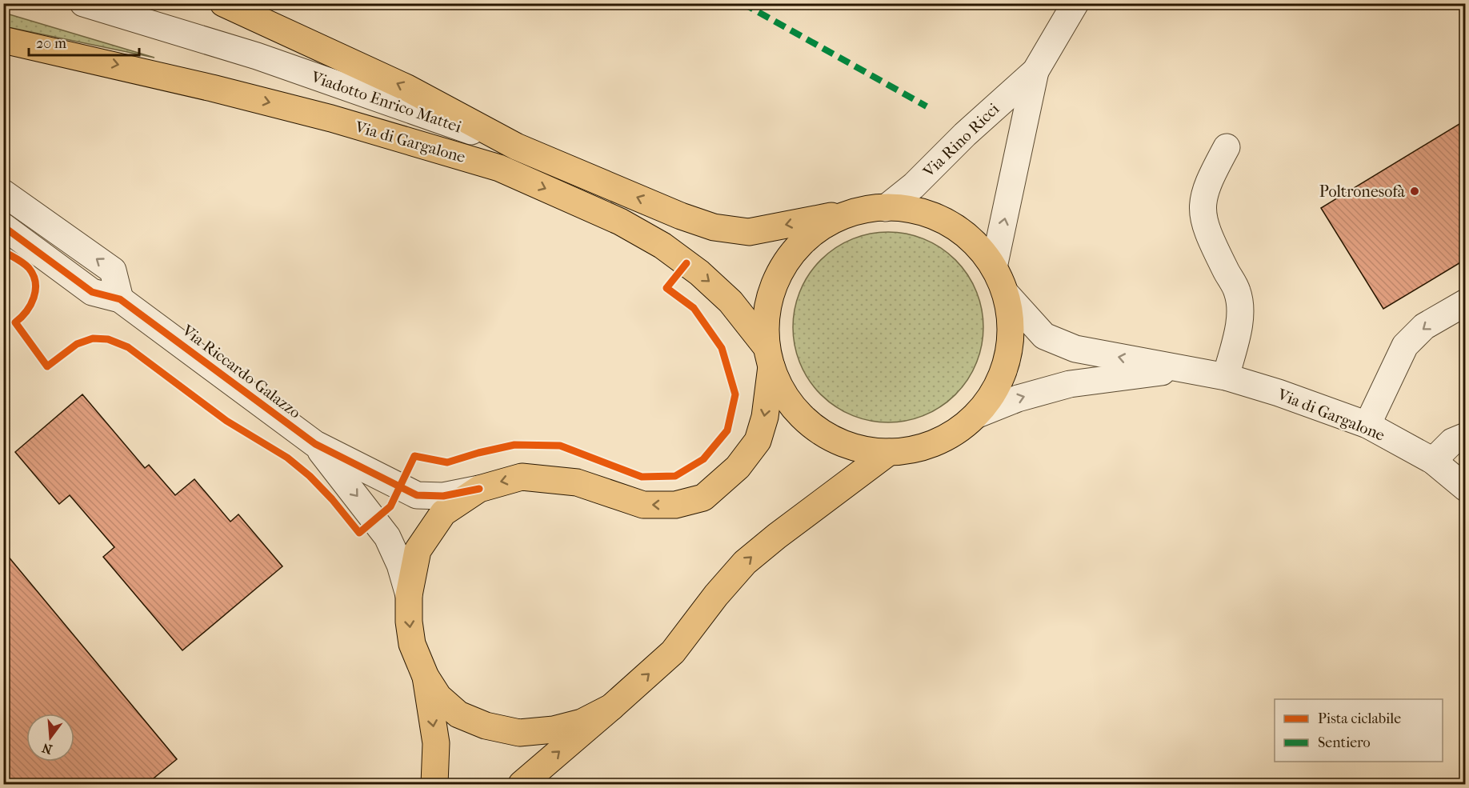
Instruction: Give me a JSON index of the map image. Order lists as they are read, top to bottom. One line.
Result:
{"streets":{"main road":["Via di Gargalone"],"street":["Viadotto Enrico Mattei","Via Rino Ricci","Via Riccardo Galazzo"]},"crossings":[["Viadotto Enrico Mattei","Via di Gargalone"]],"places":["Poltronesofà"],"legend":["Pista ciclabile","Sentiero"],"scale_bar":"20 m","north":"bottom"}
